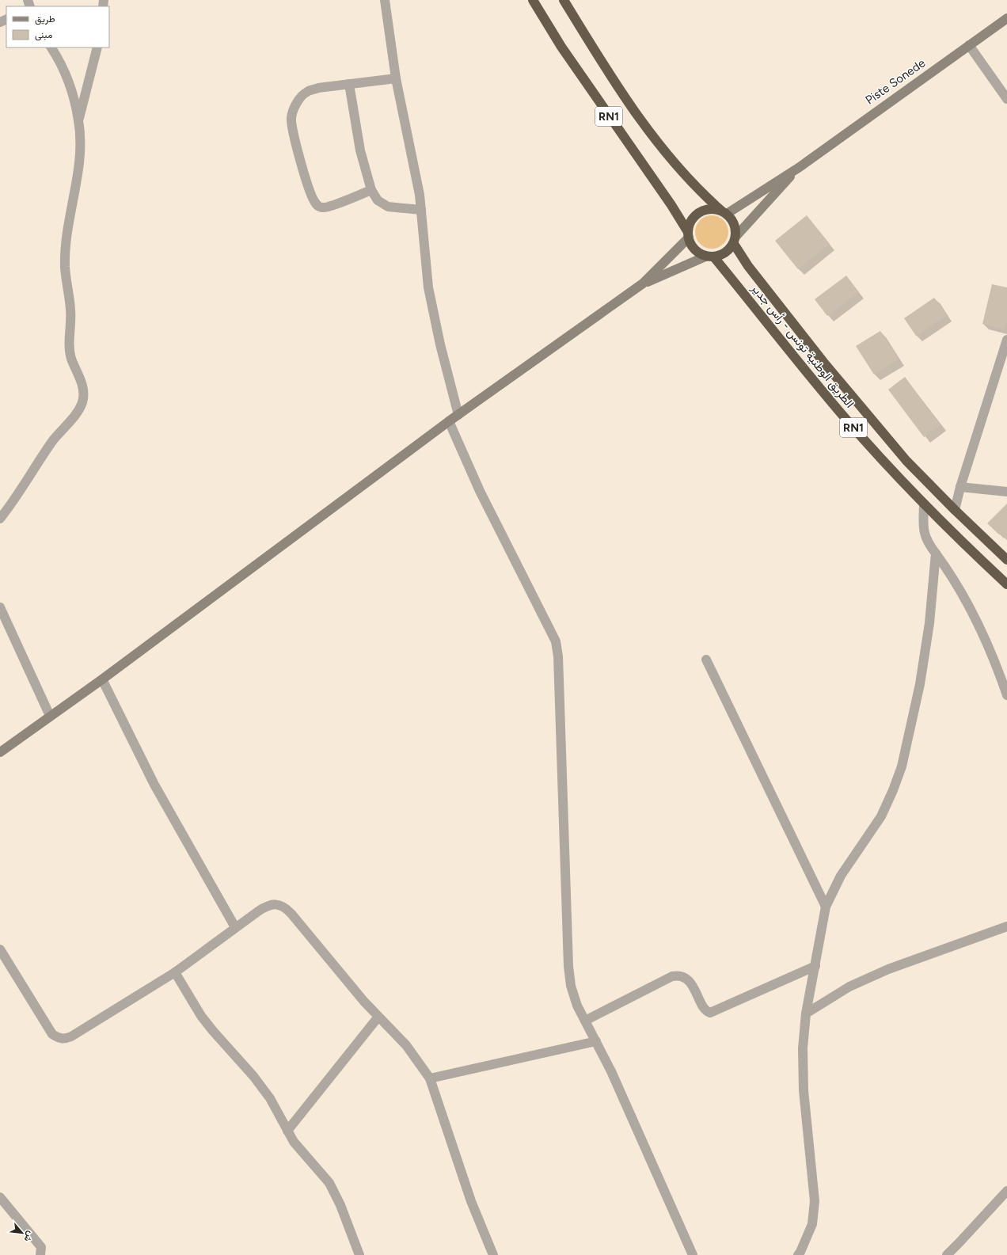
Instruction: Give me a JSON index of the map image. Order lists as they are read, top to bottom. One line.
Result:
{"streets":{"highway":["RN1","الطريق الوطنية تونس - رأس جدير"],"street":["Piste Sonede"]},"crossings":[["Piste Sonede","RN1"],["Piste Sonede","الطريق الوطنية تونس - رأس جدير"],["RN1","الطريق الوطنية تونس - رأس جدير"]],"legend":["طريق","مبنى"],"north":"bottom right"}
